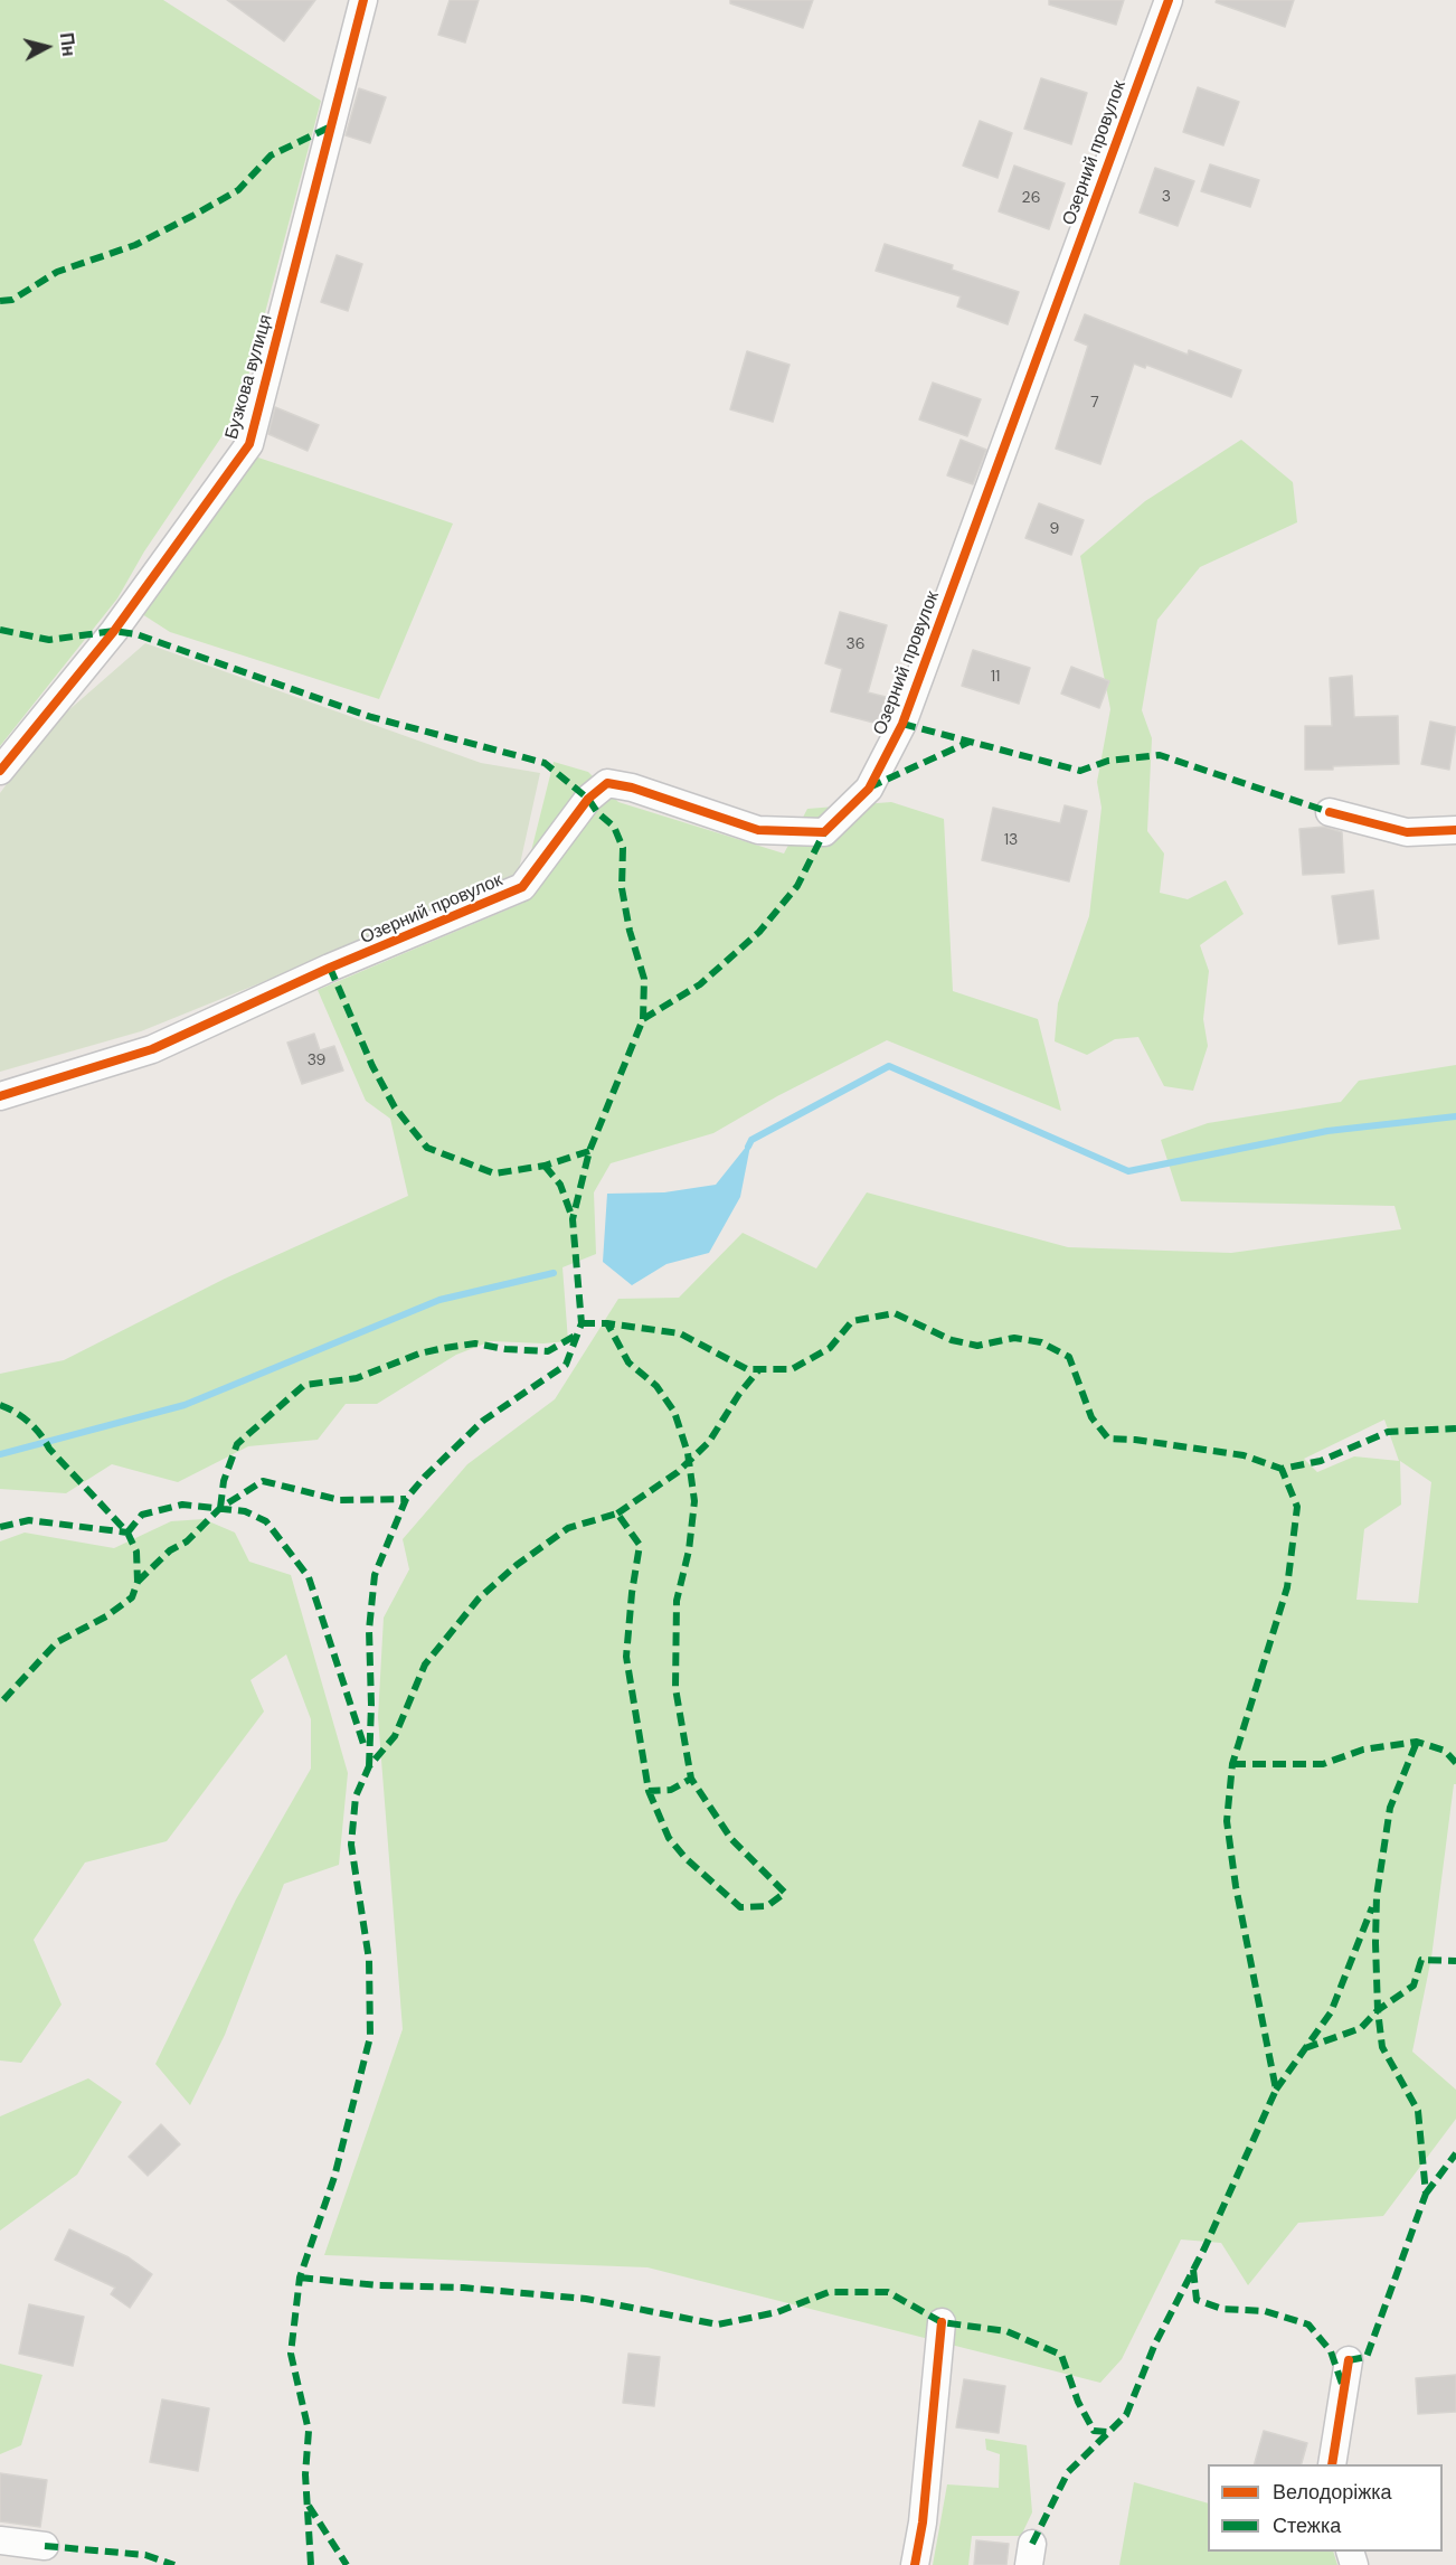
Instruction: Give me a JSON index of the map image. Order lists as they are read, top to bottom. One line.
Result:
{"streets":{"street":["Озерний провулок","Бузкова вулиця"]},"house_numbers":["3","26","7","9","36","11","13","39"],"legend":["Велодоріжка","Стежка"],"north":"right"}
